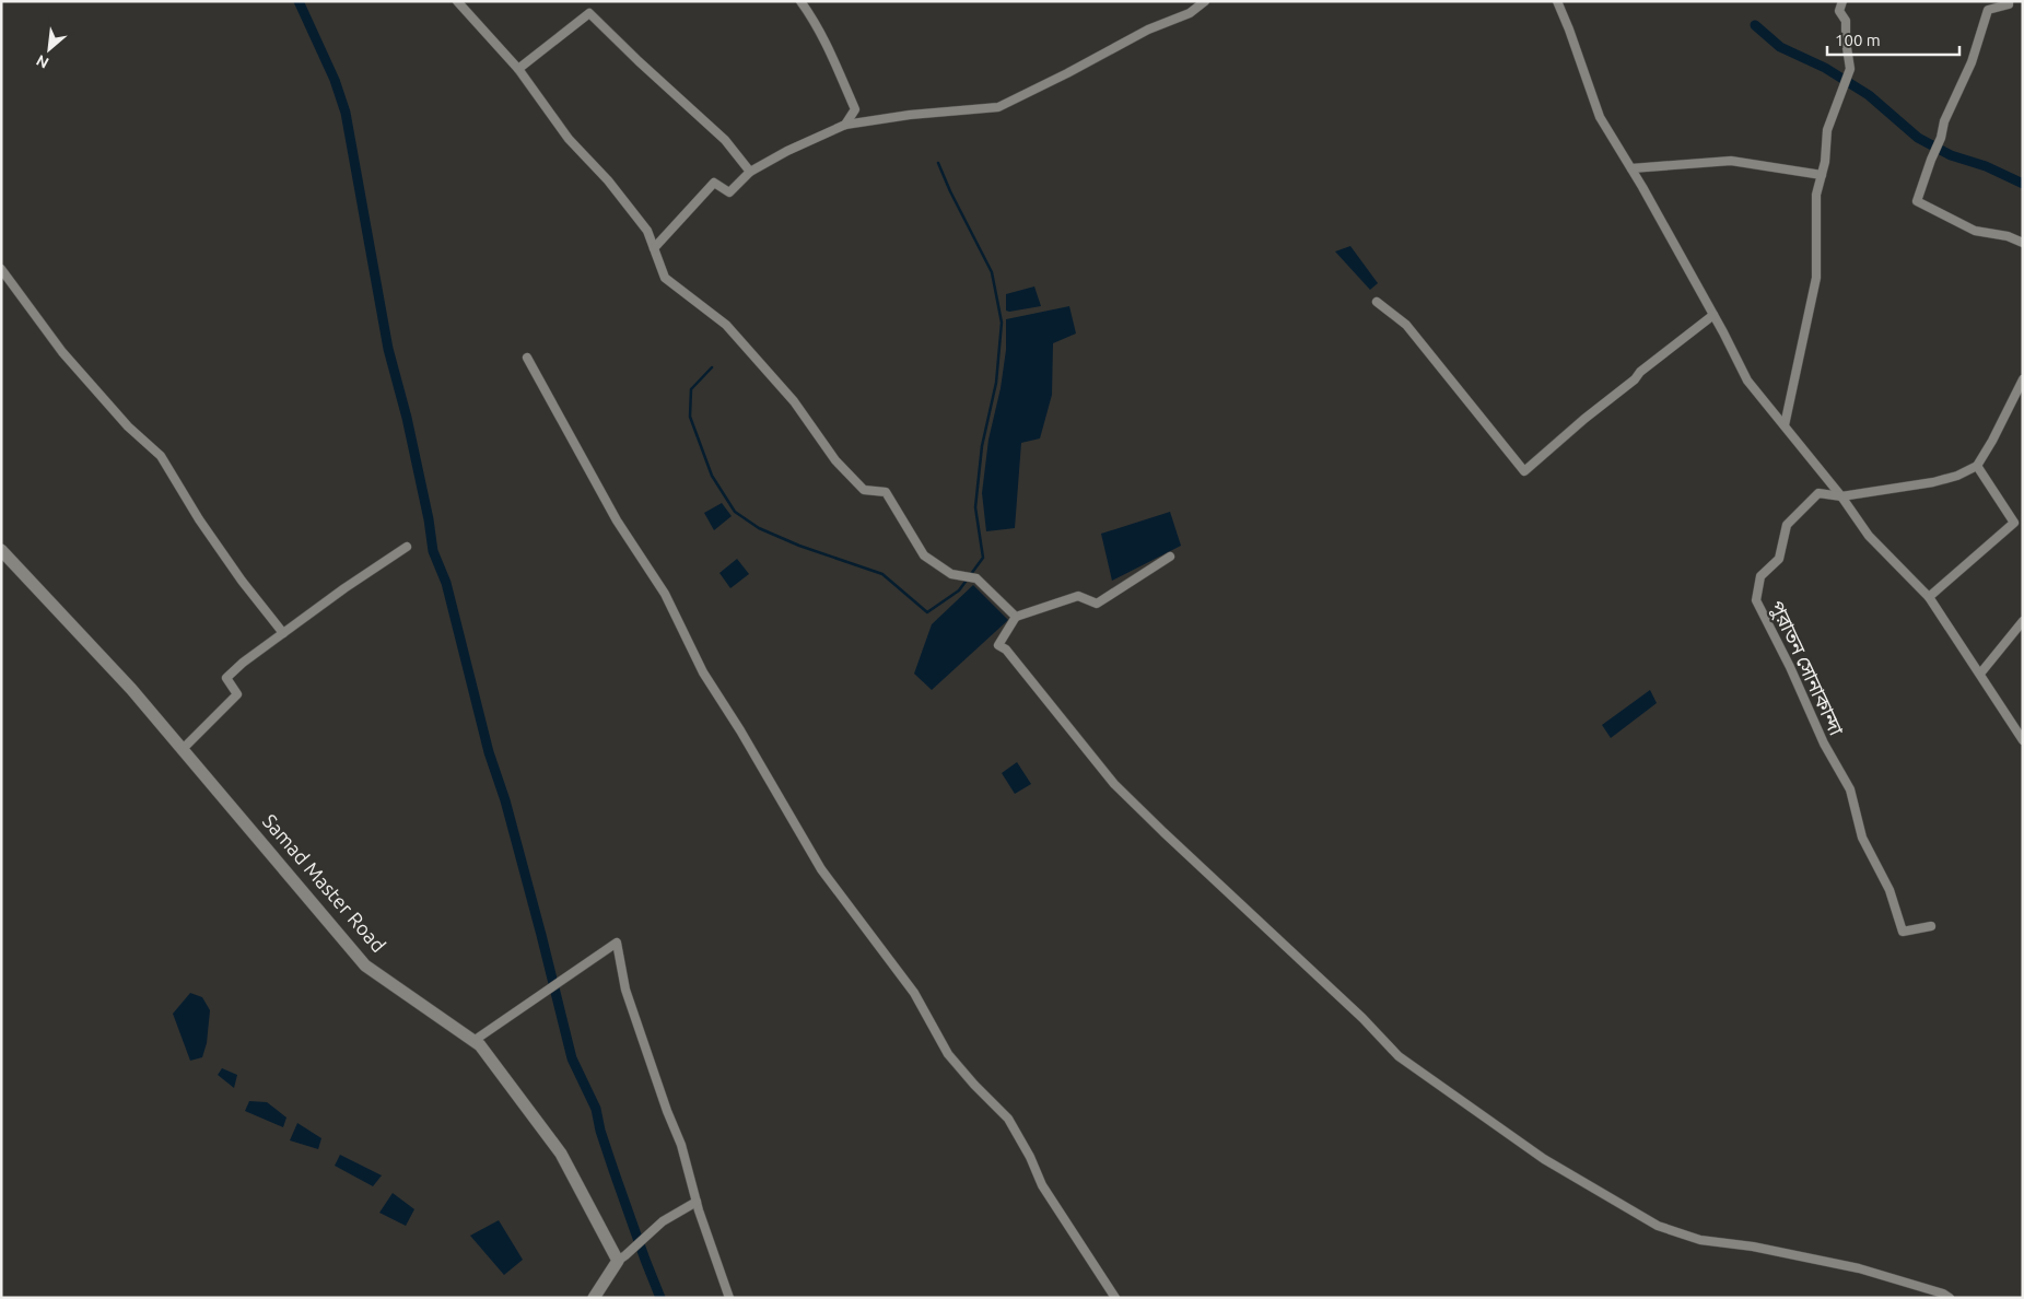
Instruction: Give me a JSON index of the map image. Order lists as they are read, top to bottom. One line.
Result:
{"streets":{"street":["পুরাতন সোনাকান্দা","Samad Master Road"]},"scale_bar":"100 m","north":"bottom left"}
